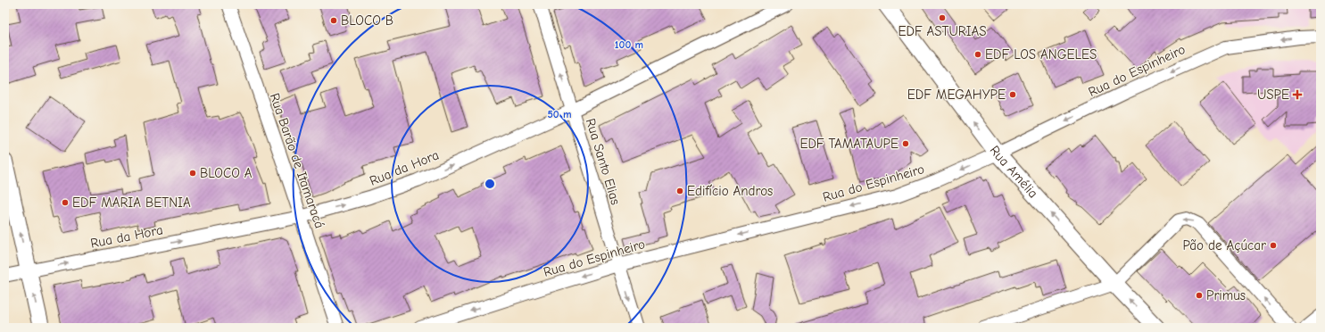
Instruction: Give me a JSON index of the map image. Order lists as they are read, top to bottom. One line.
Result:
{"streets":{"main road":["Rua Amélia"],"street":["Rua do Espinheiro","Rua Barão de Itamaracá","Rua Santo Elias","Rua da Hora"]},"crossings":[["Rua do Espinheiro","Rua Santo Elias"],["Rua do Espinheiro","Rua Amélia"],["Rua Barão de Itamaracá","Rua da Hora"],["Rua Santo Elias","Rua da Hora"]],"one_way":["Rua do Espinheiro","Rua da Hora","Rua Amélia"],"places":{"other":["EDF ASTURIAS","BLOCO B","EDF LOS ANGELES","EDF MEGAHYPE","EDF TAMATAUPE","BLOCO A","Edifício Andros","EDF MARIA BETNIA","Pão de Açúcar","Primus"],"health":["USPE"]},"rings":["100 m","50 m"]}
